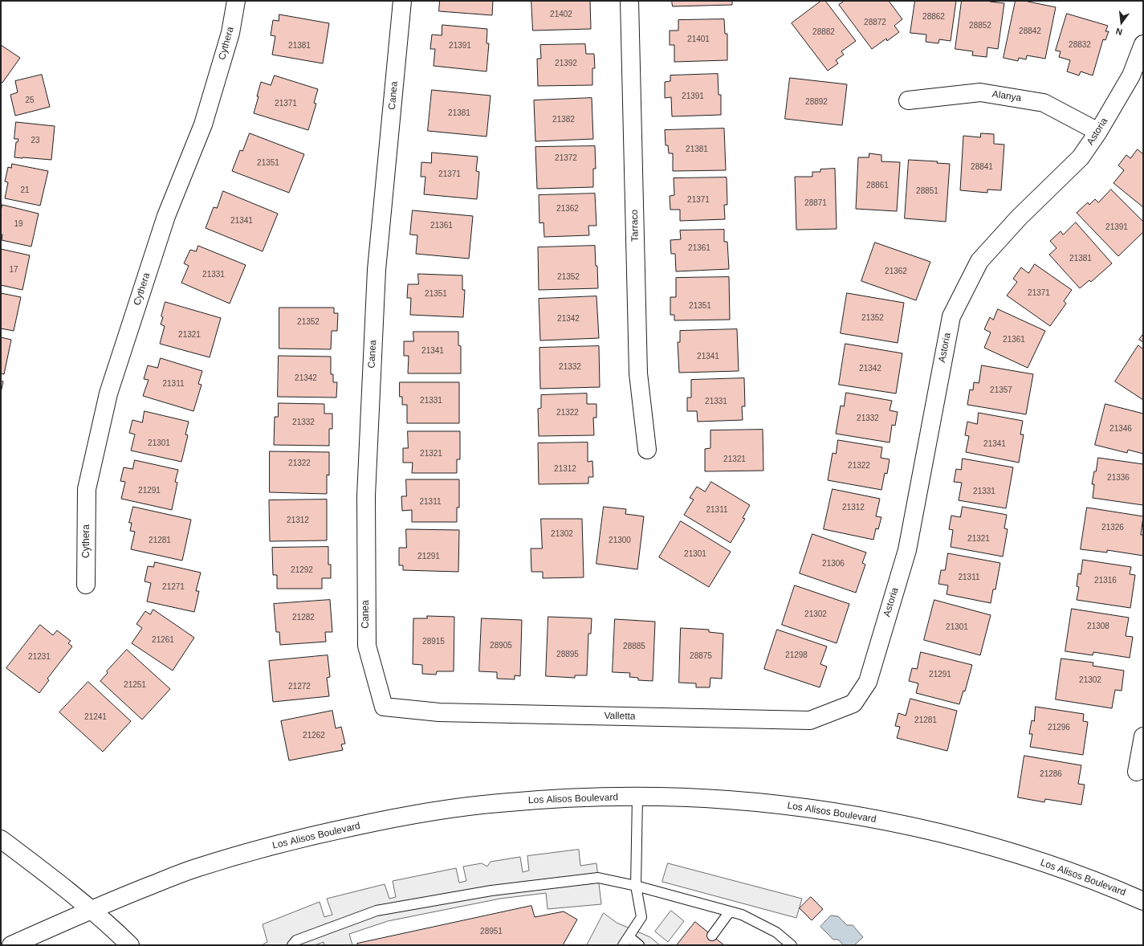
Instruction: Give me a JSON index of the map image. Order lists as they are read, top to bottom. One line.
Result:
{"streets":{"main road":["Cythera","Canea","Alanya","Astoria","Tarraco","Valletta","Los Alisos Boulevard"]},"crossings":[["Canea","Valletta"],["Alanya","Astoria"],["Astoria","Valletta"]],"house_numbers":["21402","28862","28872","28852","28842","28882","21401","28832","21381","21391","21392","21391","25","28892","21371","21381","21382","23","21381","21372","21351","28841","21371","28861","21","28851","21371","28871","21362","21341","19","21361","21391","21361","21381","17","21362","21331","21352","21371","21351","21351","21352","21342","21352","21321","21361","21341","21341","21332","21342","21342","21311","21357","21331","21331","21322","21332","21332","21346","21301","21341","21321","21321","21322","21322","21312","21336","21291","21331","21311","21312","21311","21312","21326","21302","21321","21281","21300","21301","21291","21306","21292","21311","21316","21271","21302","21282","21308","21301","21261","28915","28905","28885","28895","21298","28875","21231","21291","21302","21251","21272","21241","21281","21296","21262","21286","28951"],"north":"bottom"}
